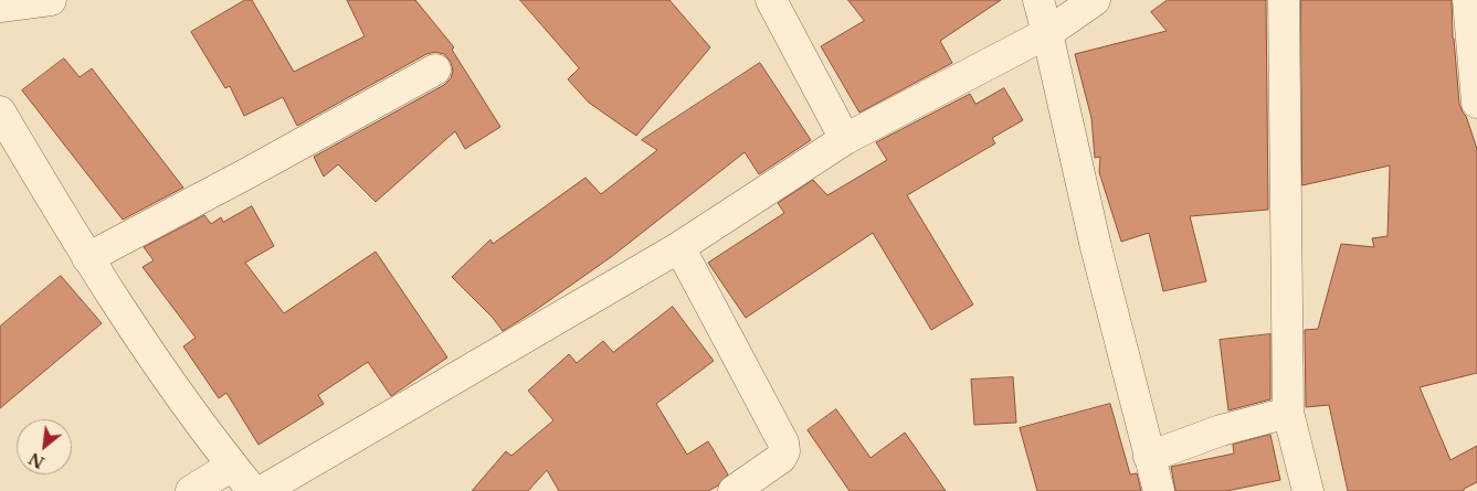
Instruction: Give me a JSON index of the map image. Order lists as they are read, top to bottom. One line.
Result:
{"north":"bottom left"}
